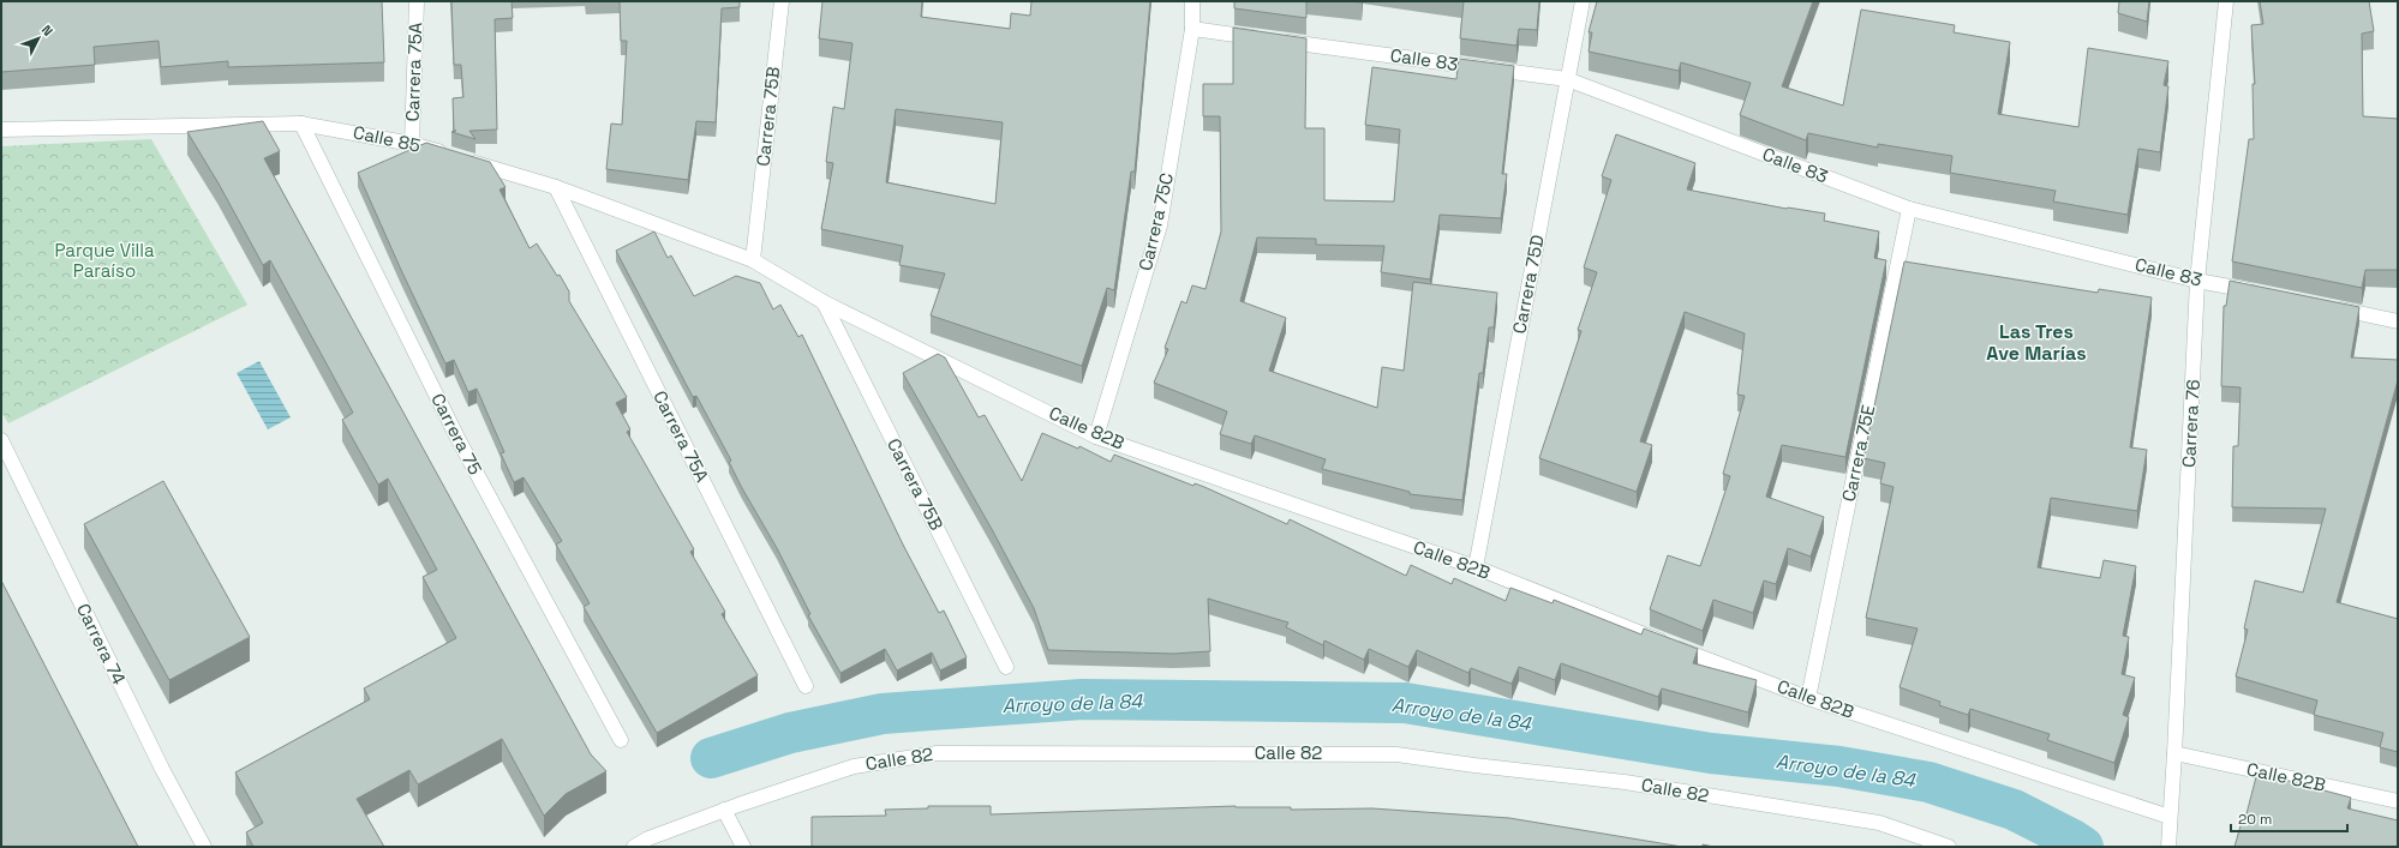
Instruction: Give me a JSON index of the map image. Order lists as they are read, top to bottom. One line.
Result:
{"streets":{"street":["Calle 83","Carrera 75A","Carrera 75B","Calle 85","Carrera 75C","Carrera 75D","Carrera 76","Calle 82B","Carrera 75","Carrera 75E","Carrera 74","Calle 82"]},"crossings":[["Calle 83","Carrera 75C"],["Calle 83","Carrera 75D"],["Calle 83","Carrera 76"],["Calle 83","Carrera 75E"],["Carrera 75A","Calle 85"],["Carrera 75B","Calle 82B"],["Calle 85","Carrera 75"],["Carrera 75C","Calle 82B"],["Carrera 75D","Calle 82B"],["Carrera 76","Calle 82B"],["Calle 82B","Carrera 75E"]],"districts":["Las Tres Ave Marías"],"water":["Arroyo de la 84"],"parks":["Parque Villa Paraíso"],"scale_bar":"20 m","north":"top right"}
